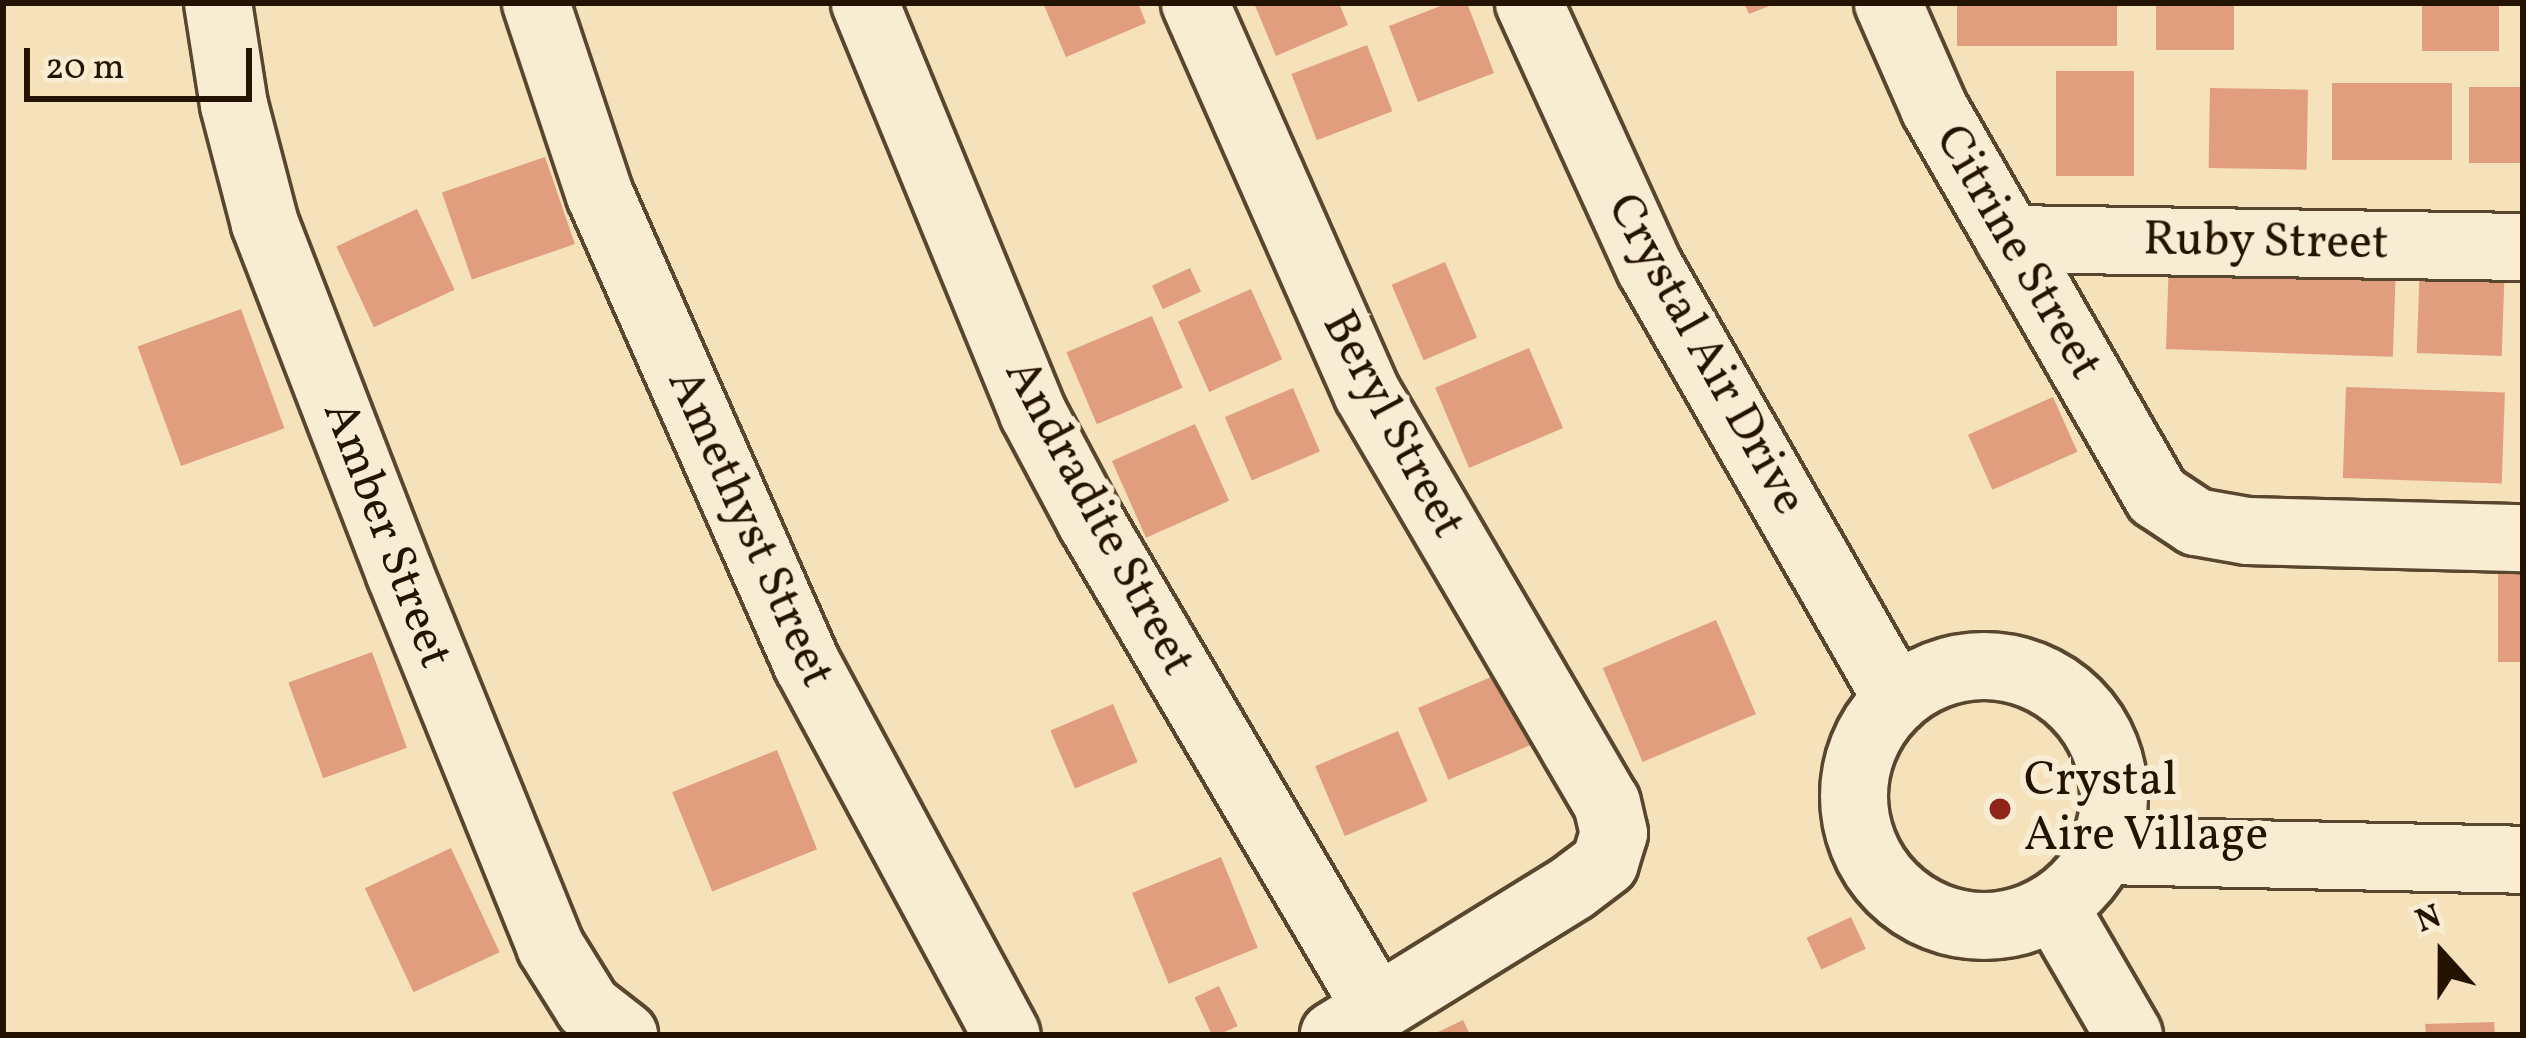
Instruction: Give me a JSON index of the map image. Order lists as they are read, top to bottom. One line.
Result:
{"streets":{"street":["Ruby Street","Citrine Street","Crystal Air Drive","Beryl Street","Andradite Street","Amethyst Street","Amber Street"]},"crossings":[["Ruby Street","Citrine Street"],["Beryl Street","Andradite Street"]],"places":["Crystal Aire Village"],"scale_bar":"20 m","north":"top"}
